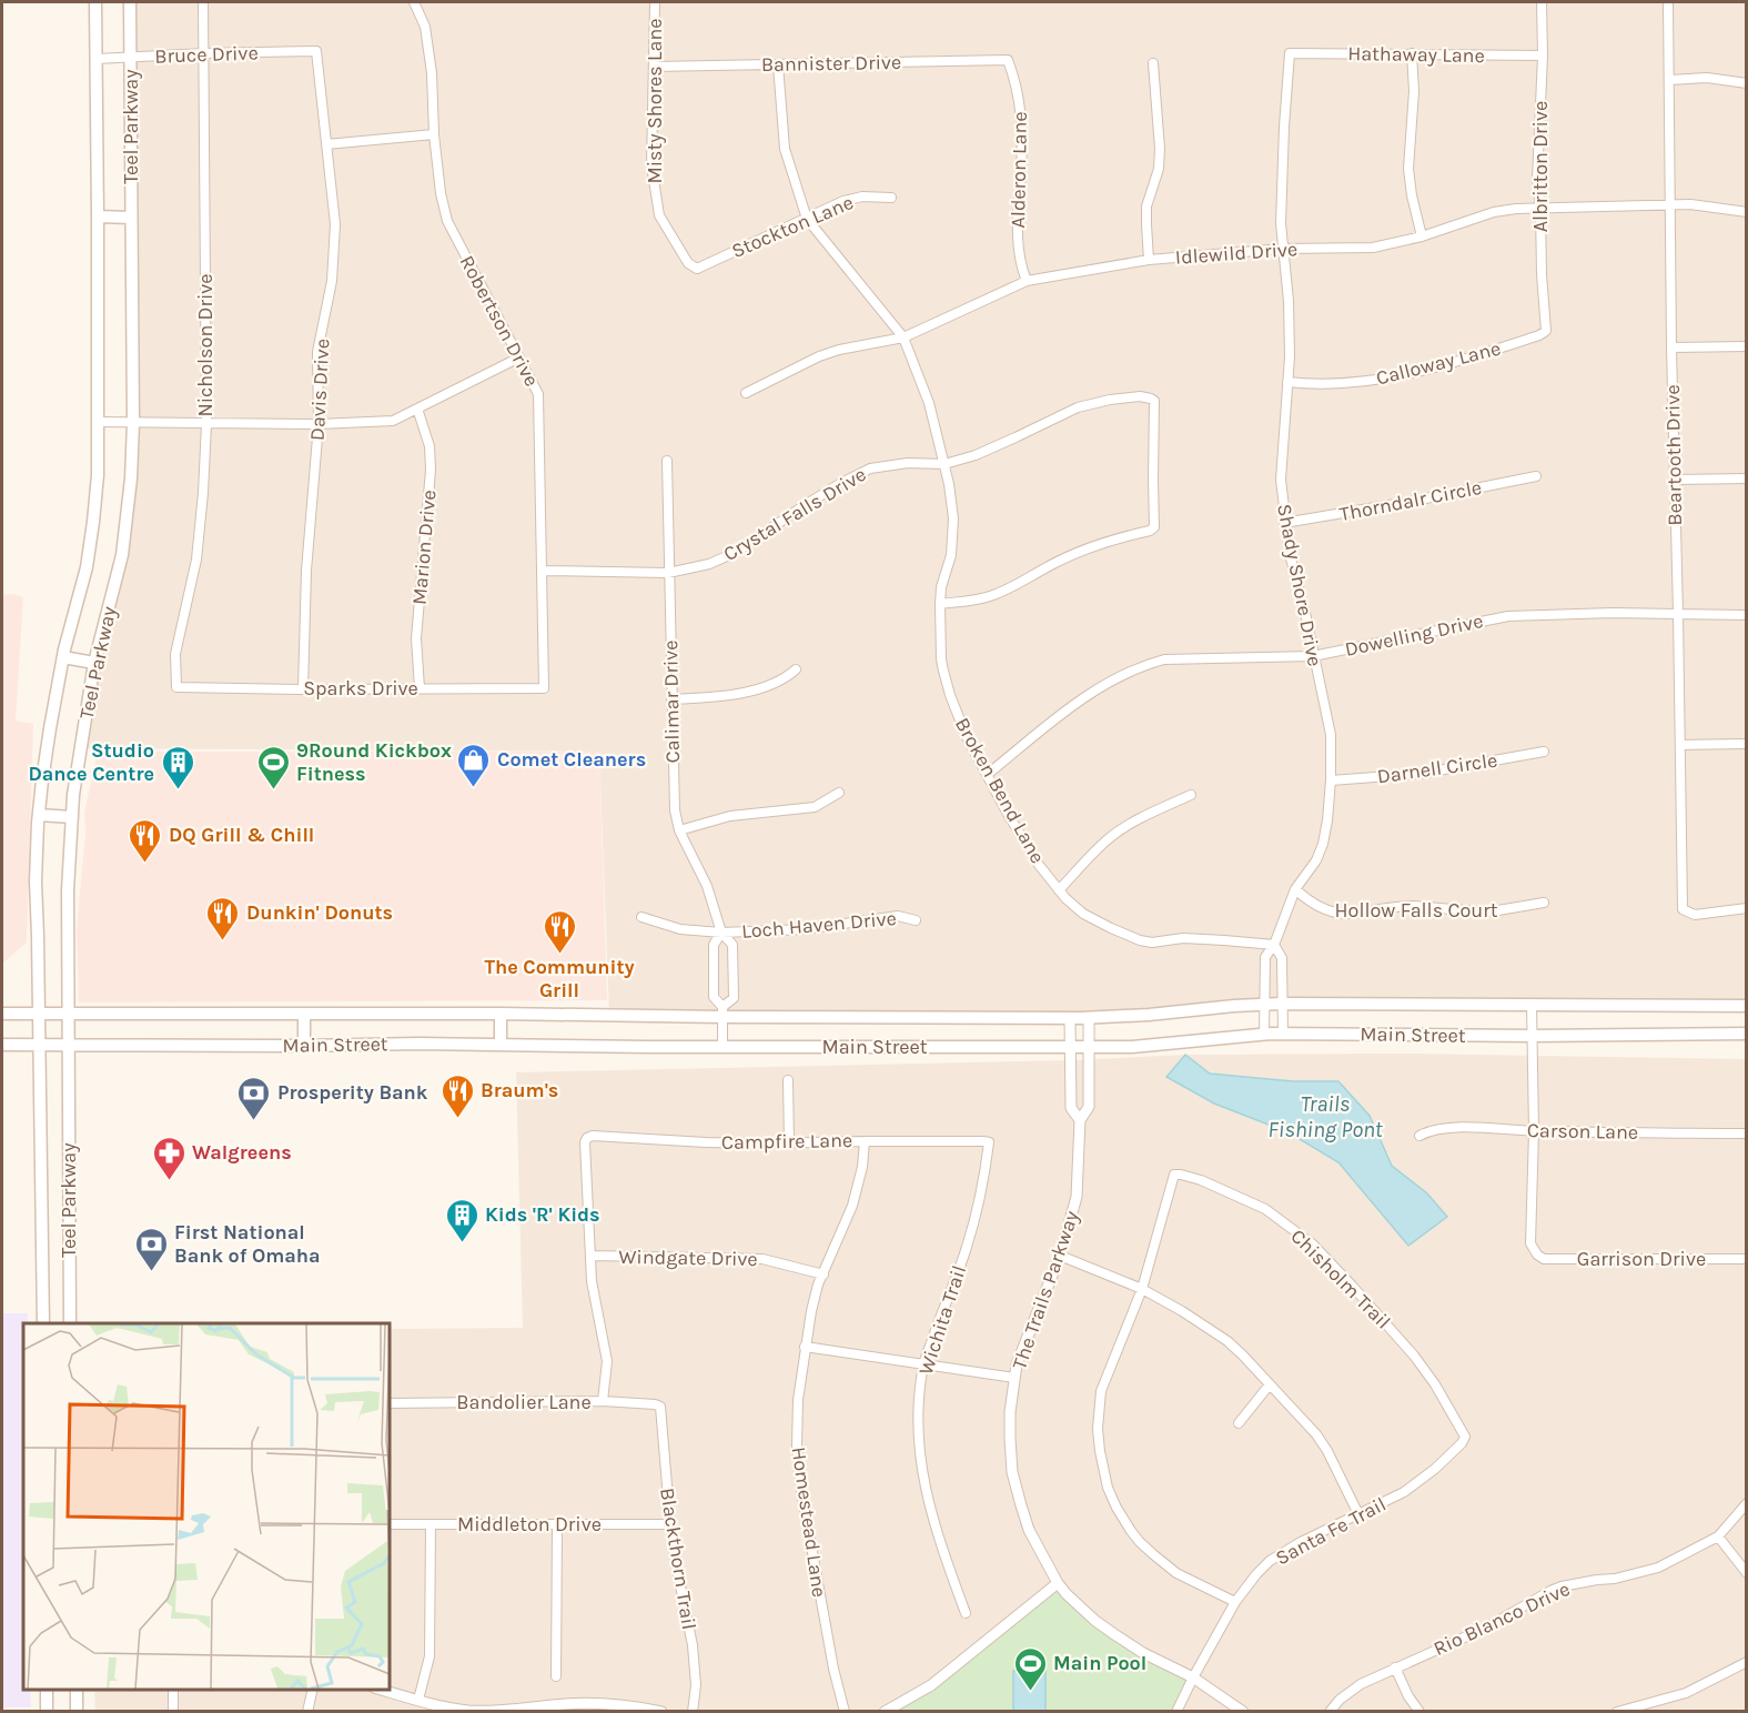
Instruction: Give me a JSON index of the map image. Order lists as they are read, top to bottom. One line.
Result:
{"streets":{"main road":["Teel Parkway","Main Street"],"street":["Bruce Drive","Hathaway Lane","Bannister Drive","Misty Shores Lane","Albritton Drive","Alderon Lane","Stockton Lane","Idlewild Drive","Robertson Drive","Nicholson Drive","Calloway Lane","Davis Drive","Beartooth Drive","Thorndalr Circle","Crystal Falls Drive","Marion Drive","Shady Shore Drive","Dowelling Drive","Sparks Drive","Calimar Drive","Darnell Circle","Broken Bend Lane","Hollow Falls Court","Loch Haven Drive","Carson Lane","Campfire Lane","Windgate Drive","Garrison Drive","Chisholm Trail","The Trails Parkway","Wichita Trail","Bandolier Lane","Homestead Lane","Middleton Drive","Santa Fe Trail","Blackthorn Trail","Rio Blanco Drive"]},"crossings":[["Bruce Drive","Teel Parkway"],["Bruce Drive","Nicholson Drive"],["Bruce Drive","Davis Drive"],["Hathaway Lane","Albritton Drive"],["Hathaway Lane","Shady Shore Drive"],["Bannister Drive","Misty Shores Lane"],["Bannister Drive","Alderon Lane"],["Bannister Drive","Broken Bend Lane"],["Misty Shores Lane","Stockton Lane"],["Teel Parkway","Main Street"],["Albritton Drive","Idlewild Drive"],["Albritton Drive","Calloway Lane"],["Alderon Lane","Idlewild Drive"],["Stockton Lane","Broken Bend Lane"],["Idlewild Drive","Beartooth Drive"],["Idlewild Drive","Shady Shore Drive"],["Idlewild Drive","Broken Bend Lane"],["Robertson Drive","Crystal Falls Drive"],["Robertson Drive","Sparks Drive"],["Nicholson Drive","Sparks Drive"],["Calloway Lane","Shady Shore Drive"],["Davis Drive","Sparks Drive"],["Beartooth Drive","Dowelling Drive"],["Thorndalr Circle","Shady Shore Drive"],["Crystal Falls Drive","Calimar Drive"],["Crystal Falls Drive","Broken Bend Lane"],["Marion Drive","Sparks Drive"],["Shady Shore Drive","Dowelling Drive"],["Shady Shore Drive","Darnell Circle"],["Shady Shore Drive","Broken Bend Lane"],["Shady Shore Drive","Hollow Falls Court"],["Shady Shore Drive","Main Street"],["Dowelling Drive","Broken Bend Lane"],["Calimar Drive","Loch Haven Drive"],["Calimar Drive","Main Street"],["Main Street","The Trails Parkway"],["Carson Lane","Garrison Drive"],["Campfire Lane","Windgate Drive"],["Campfire Lane","Wichita Trail"],["Campfire Lane","Homestead Lane"],["Windgate Drive","Homestead Lane"],["Chisholm Trail","Santa Fe Trail"],["The Trails Parkway","Santa Fe Trail"],["Bandolier Lane","Blackthorn Trail"],["Middleton Drive","Blackthorn Trail"]],"water":["Trails Fishing Pont"],"places":{"shop":["Comet Cleaners"],"building":["Studio Dance Centre","Kids 'R' Kids"],"sports":["9Round Kickbox Fitness","Main Pool"],"restaurant":["DQ Grill & Chill","Dunkin' Donuts","The Community Grill","Braum's"],"bank":["Prosperity Bank","First National Bank of Omaha"],"pharmacy":["Walgreens"]}}
